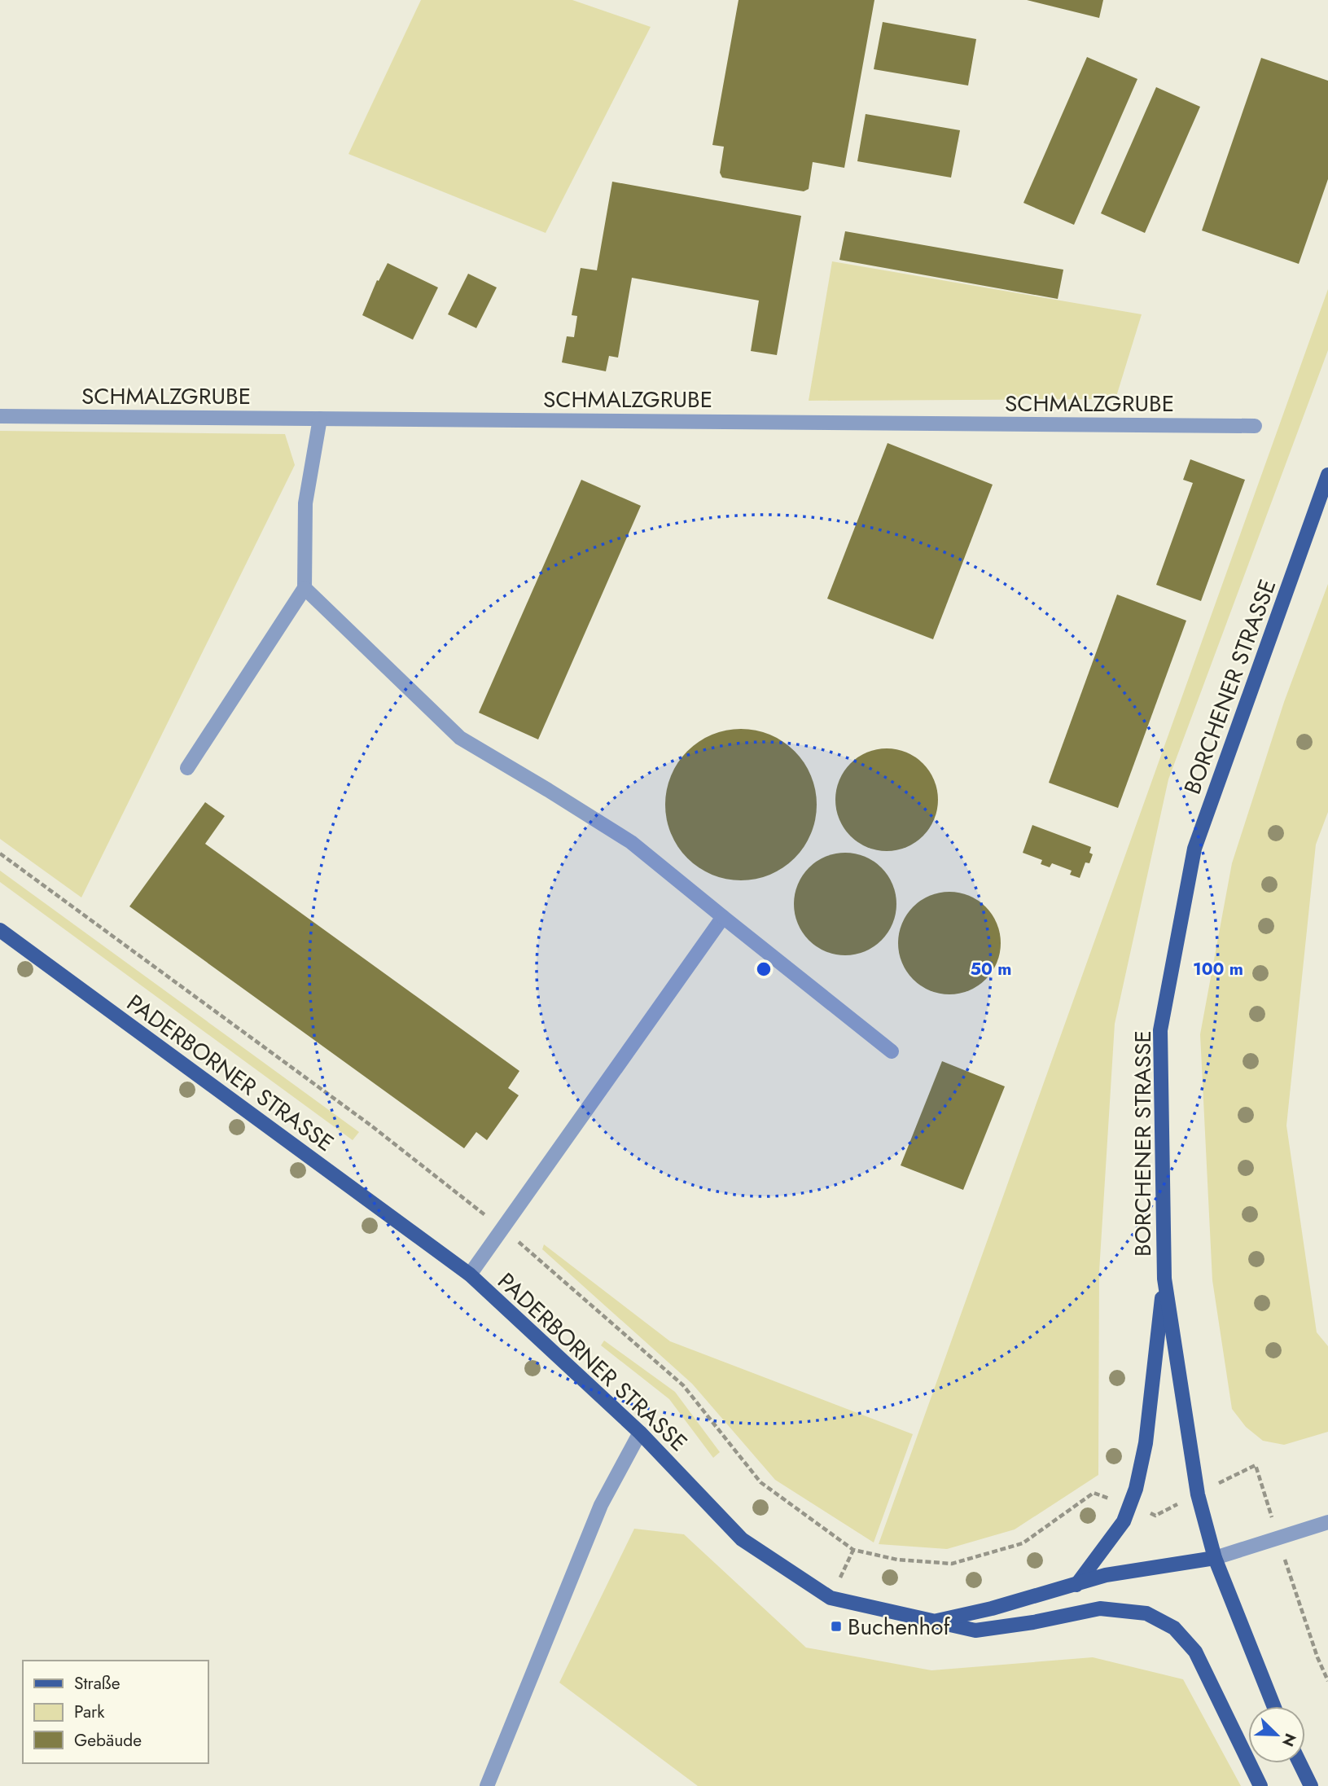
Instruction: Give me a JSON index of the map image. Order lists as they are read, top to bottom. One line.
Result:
{"streets":{"main road":["BORCHENER STRASSE","PADERBORNER STRASSE"],"street":["SCHMALZGRUBE"]},"crossings":[["BORCHENER STRASSE","PADERBORNER STRASSE"]],"places":{"transit":["Buchenhof"]},"legend":["Straße","Park","Gebäude"],"north":"bottom right","rings":["50 m","100 m"]}
